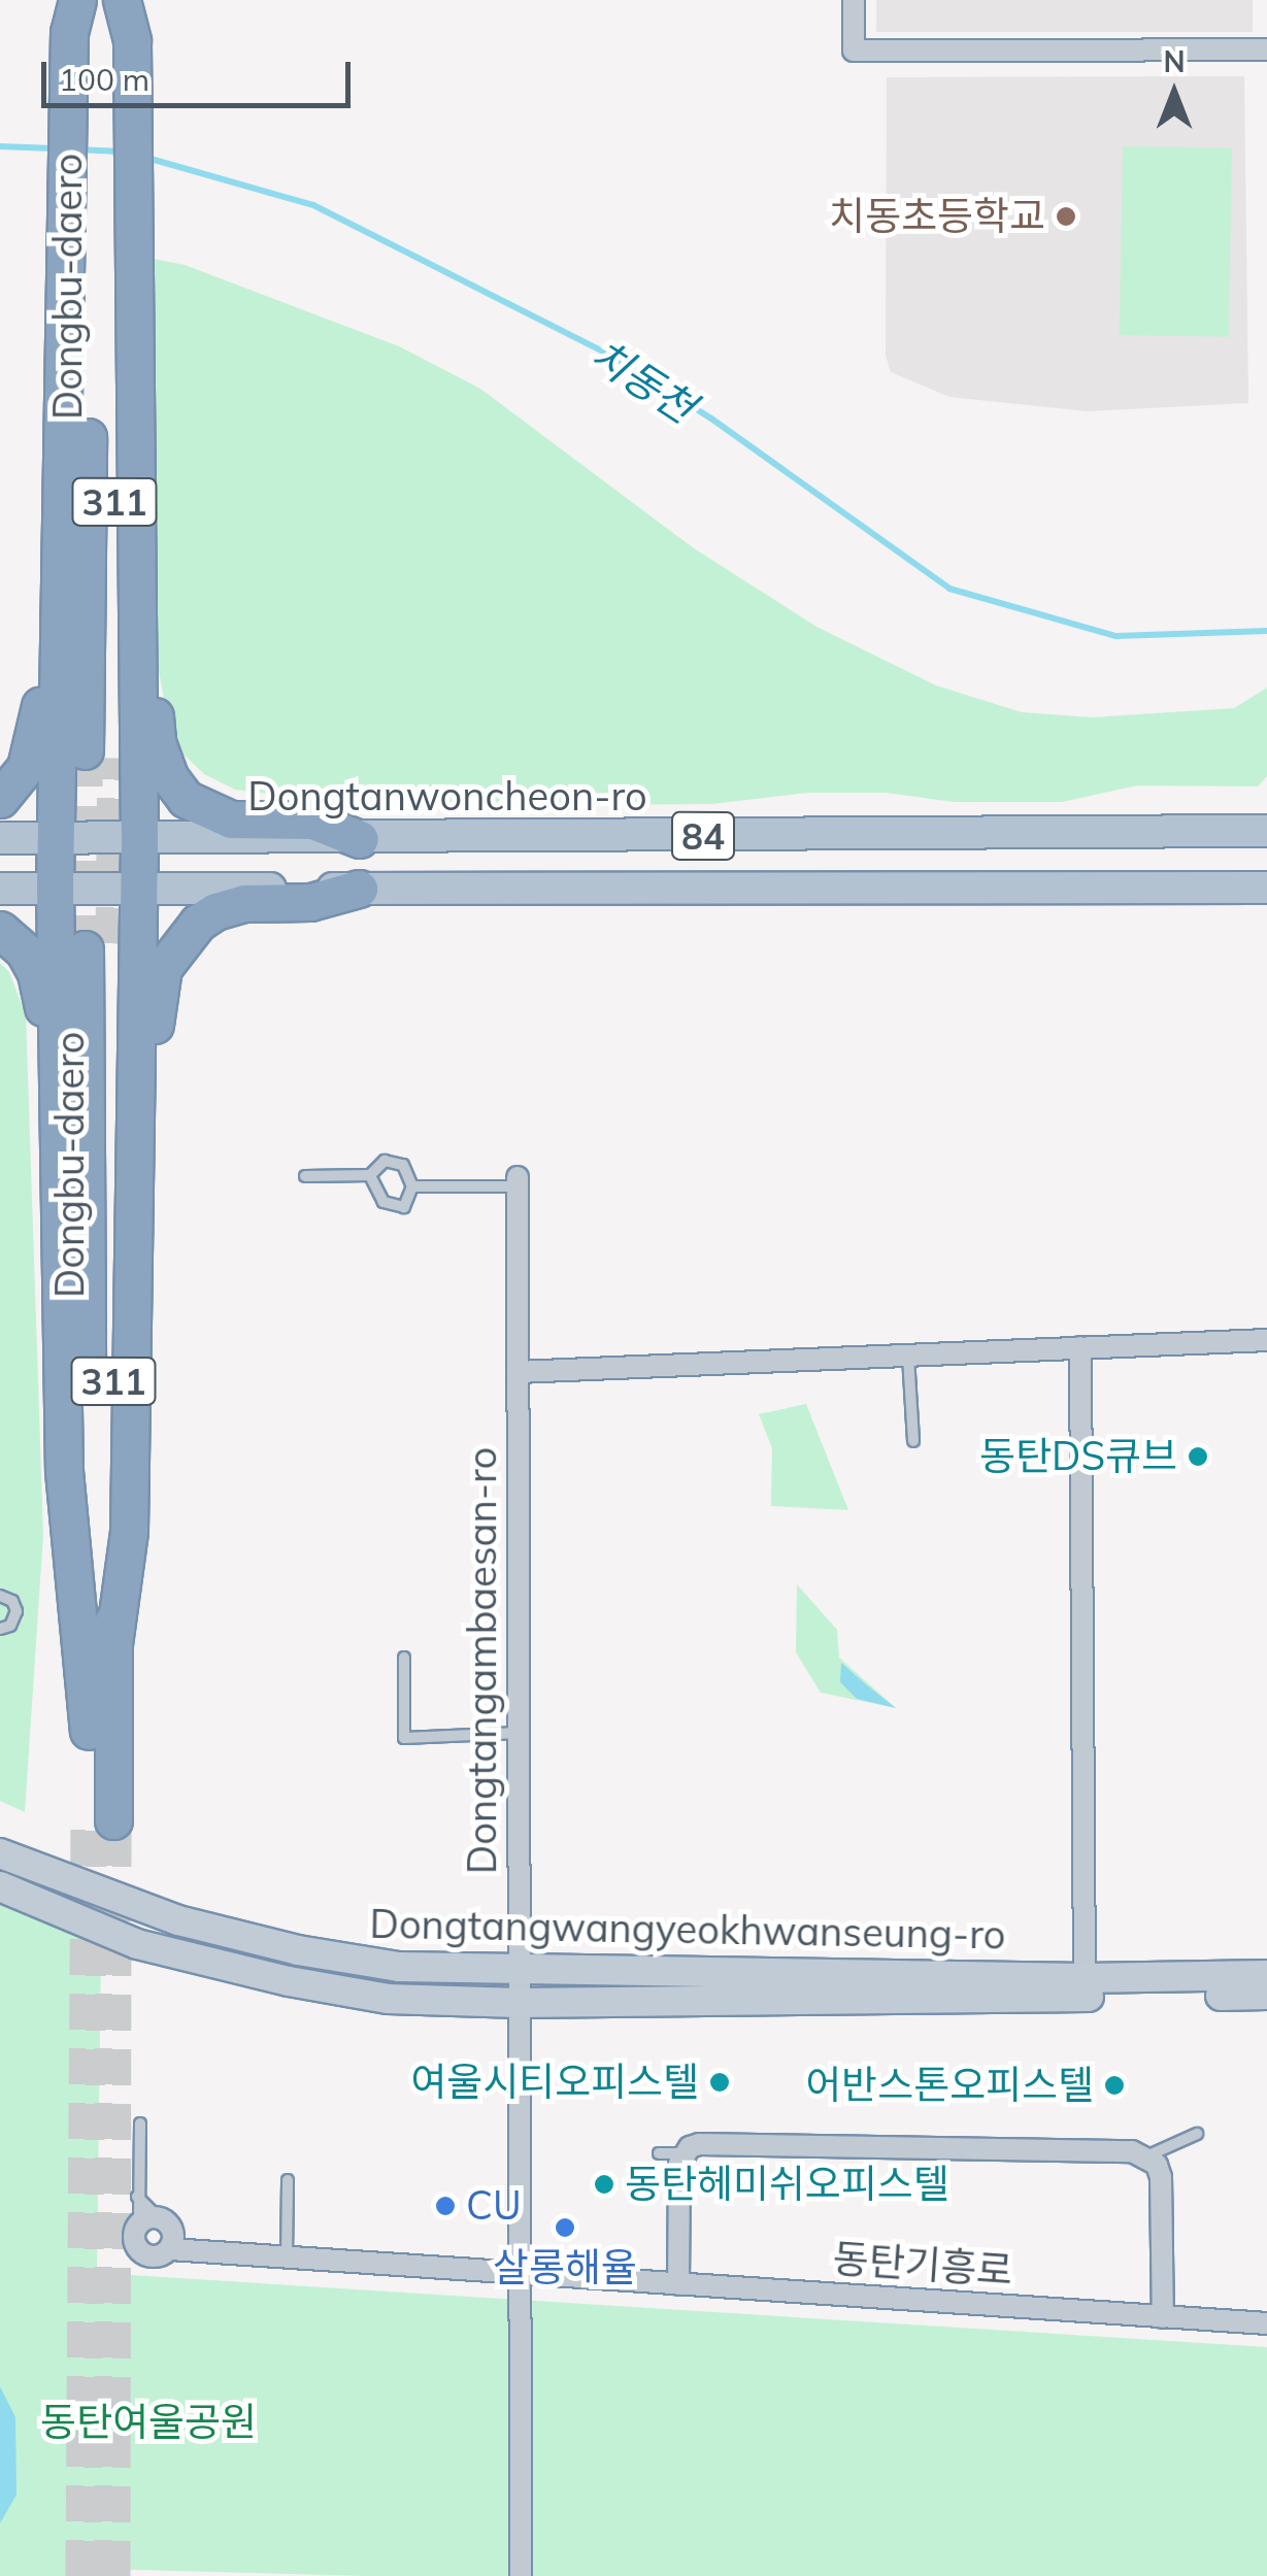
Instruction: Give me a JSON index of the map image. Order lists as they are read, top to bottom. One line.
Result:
{"streets":{"highway":["Dongbu-daero","311"],"main road":["Dongtanwoncheon-ro","84"],"street":["Dongtangambaesan-ro","Dongtangwangyeokhwanseung-ro","동탄기흥로"]},"crossings":[["Dongtangambaesan-ro","Dongtangwangyeokhwanseung-ro"],["Dongtangambaesan-ro","동탄기흥로"]],"water":["치동천"],"parks":["동탄여울공원"],"places":["치동초등학교","동탄DS큐브","여울시티오피스텔","어반스톤오피스텔","동탄헤미쉬오피스텔","CU","살롱해율"],"scale_bar":"100 m","north":"top"}
